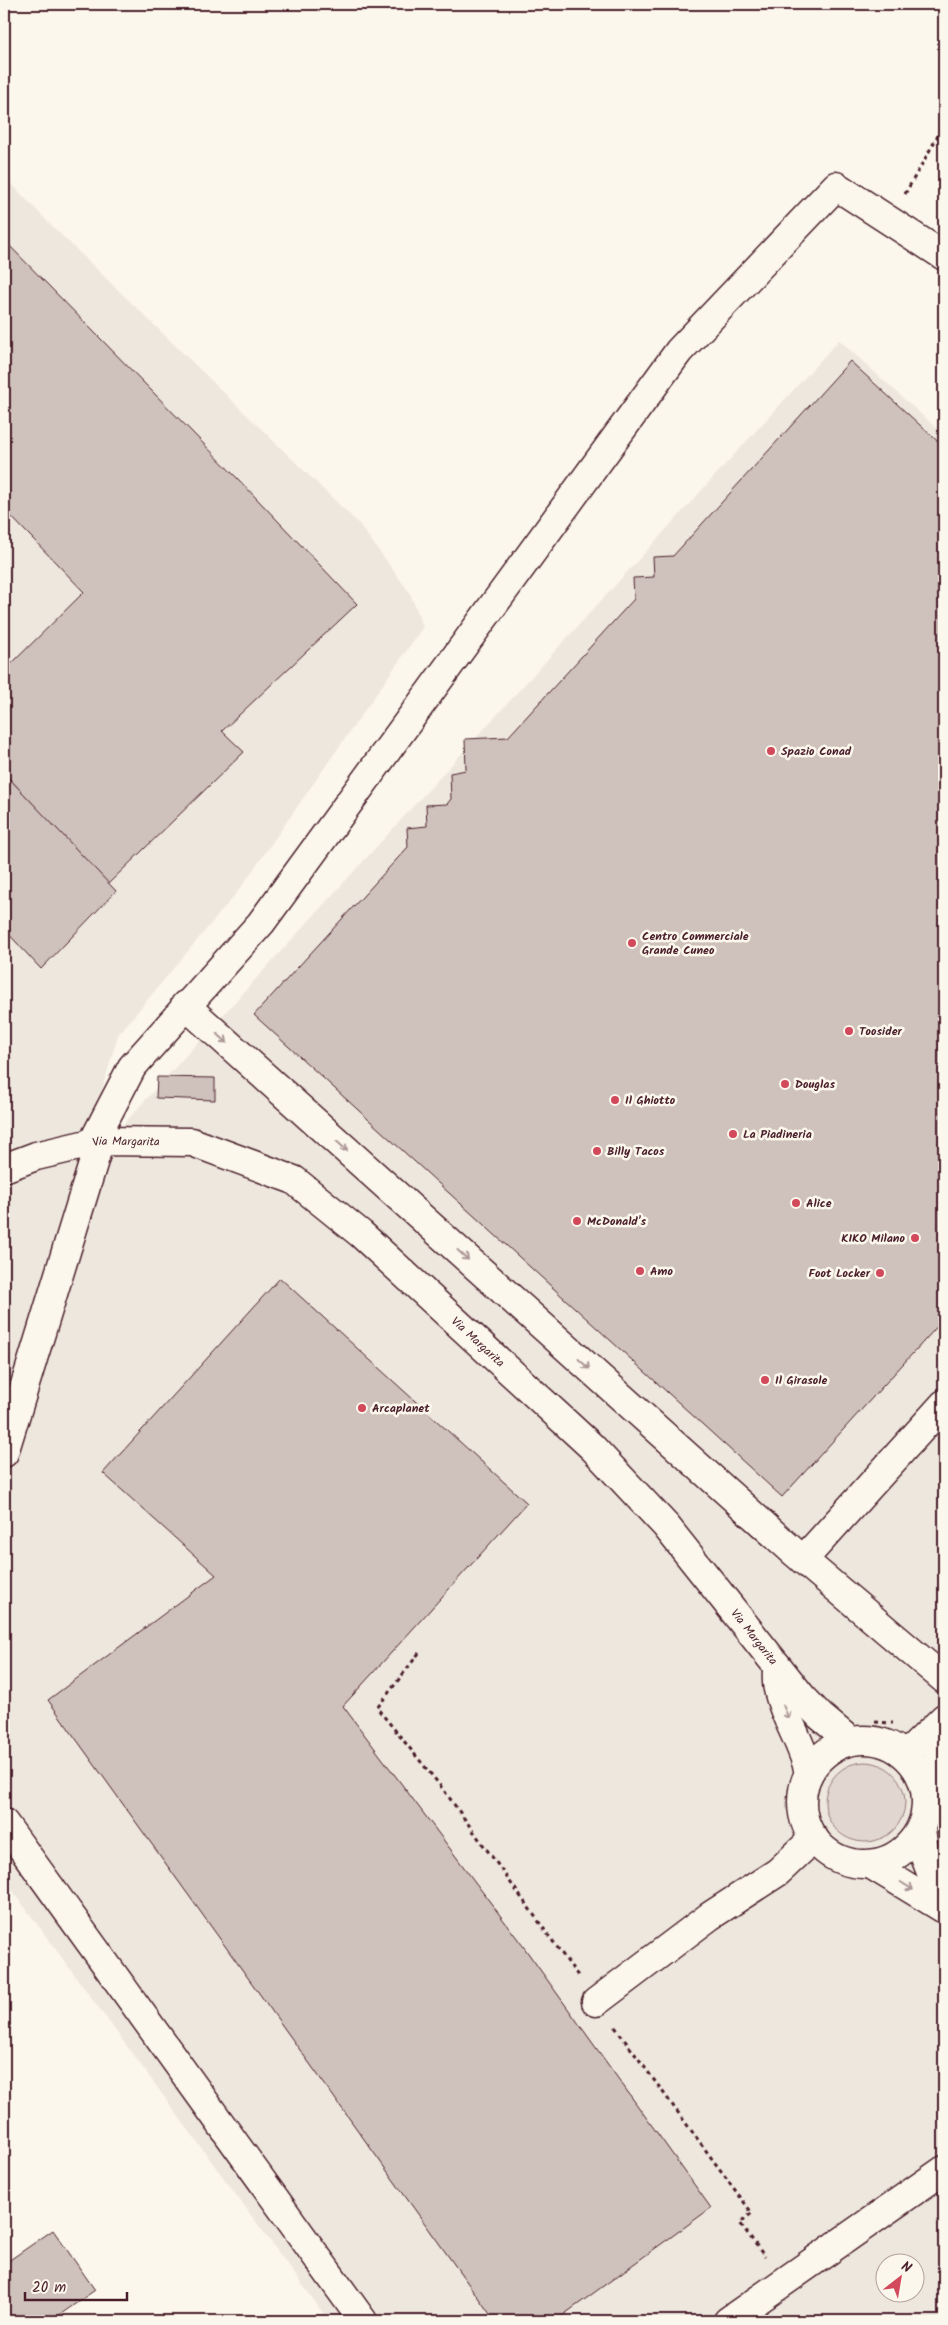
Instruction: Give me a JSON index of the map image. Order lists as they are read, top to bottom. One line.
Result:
{"streets":{"lane":["Via Margarita"]},"places":["Spazio Conad","Centro Commerciale Grande Cuneo","Toosider","Douglas","Il Ghiotto","La Piadineria","Billy Tacos","Alice","McDonald's","KIKO Milano","Amo","Foot Locker","Il Girasole","Arcaplanet"],"scale_bar":"20 m","north":"top right"}
